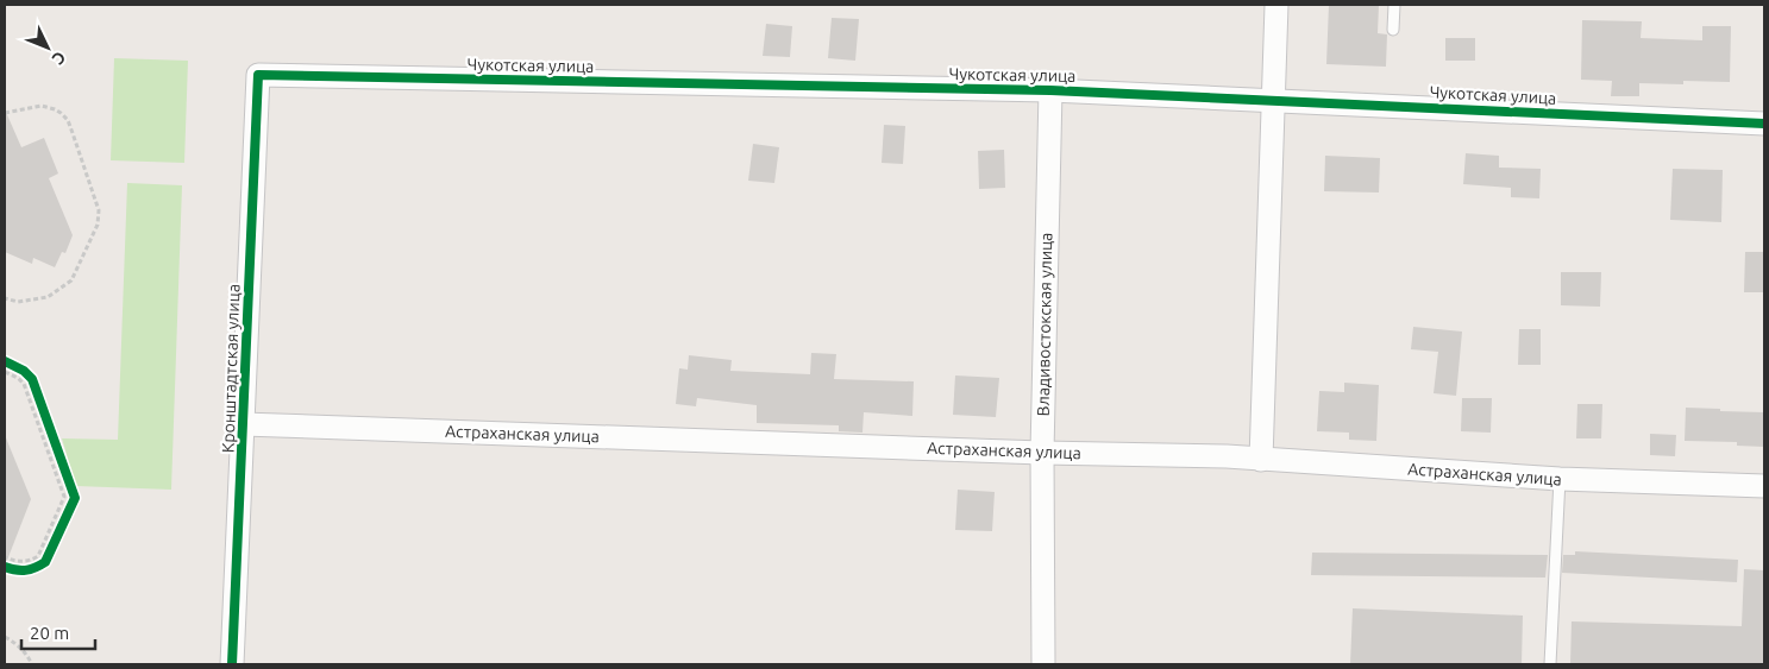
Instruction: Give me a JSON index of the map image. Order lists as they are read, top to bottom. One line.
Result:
{"streets":{"street":["Чукотская улица","Владивостокская улица","Кронштадтская улица","Астраханская улица"]},"crossings":[["Чукотская улица","Владивостокская улица"],["Чукотская улица","Кронштадтская улица"],["Владивостокская улица","Астраханская улица"],["Кронштадтская улица","Астраханская улица"]],"scale_bar":"20 m","north":"bottom right"}
